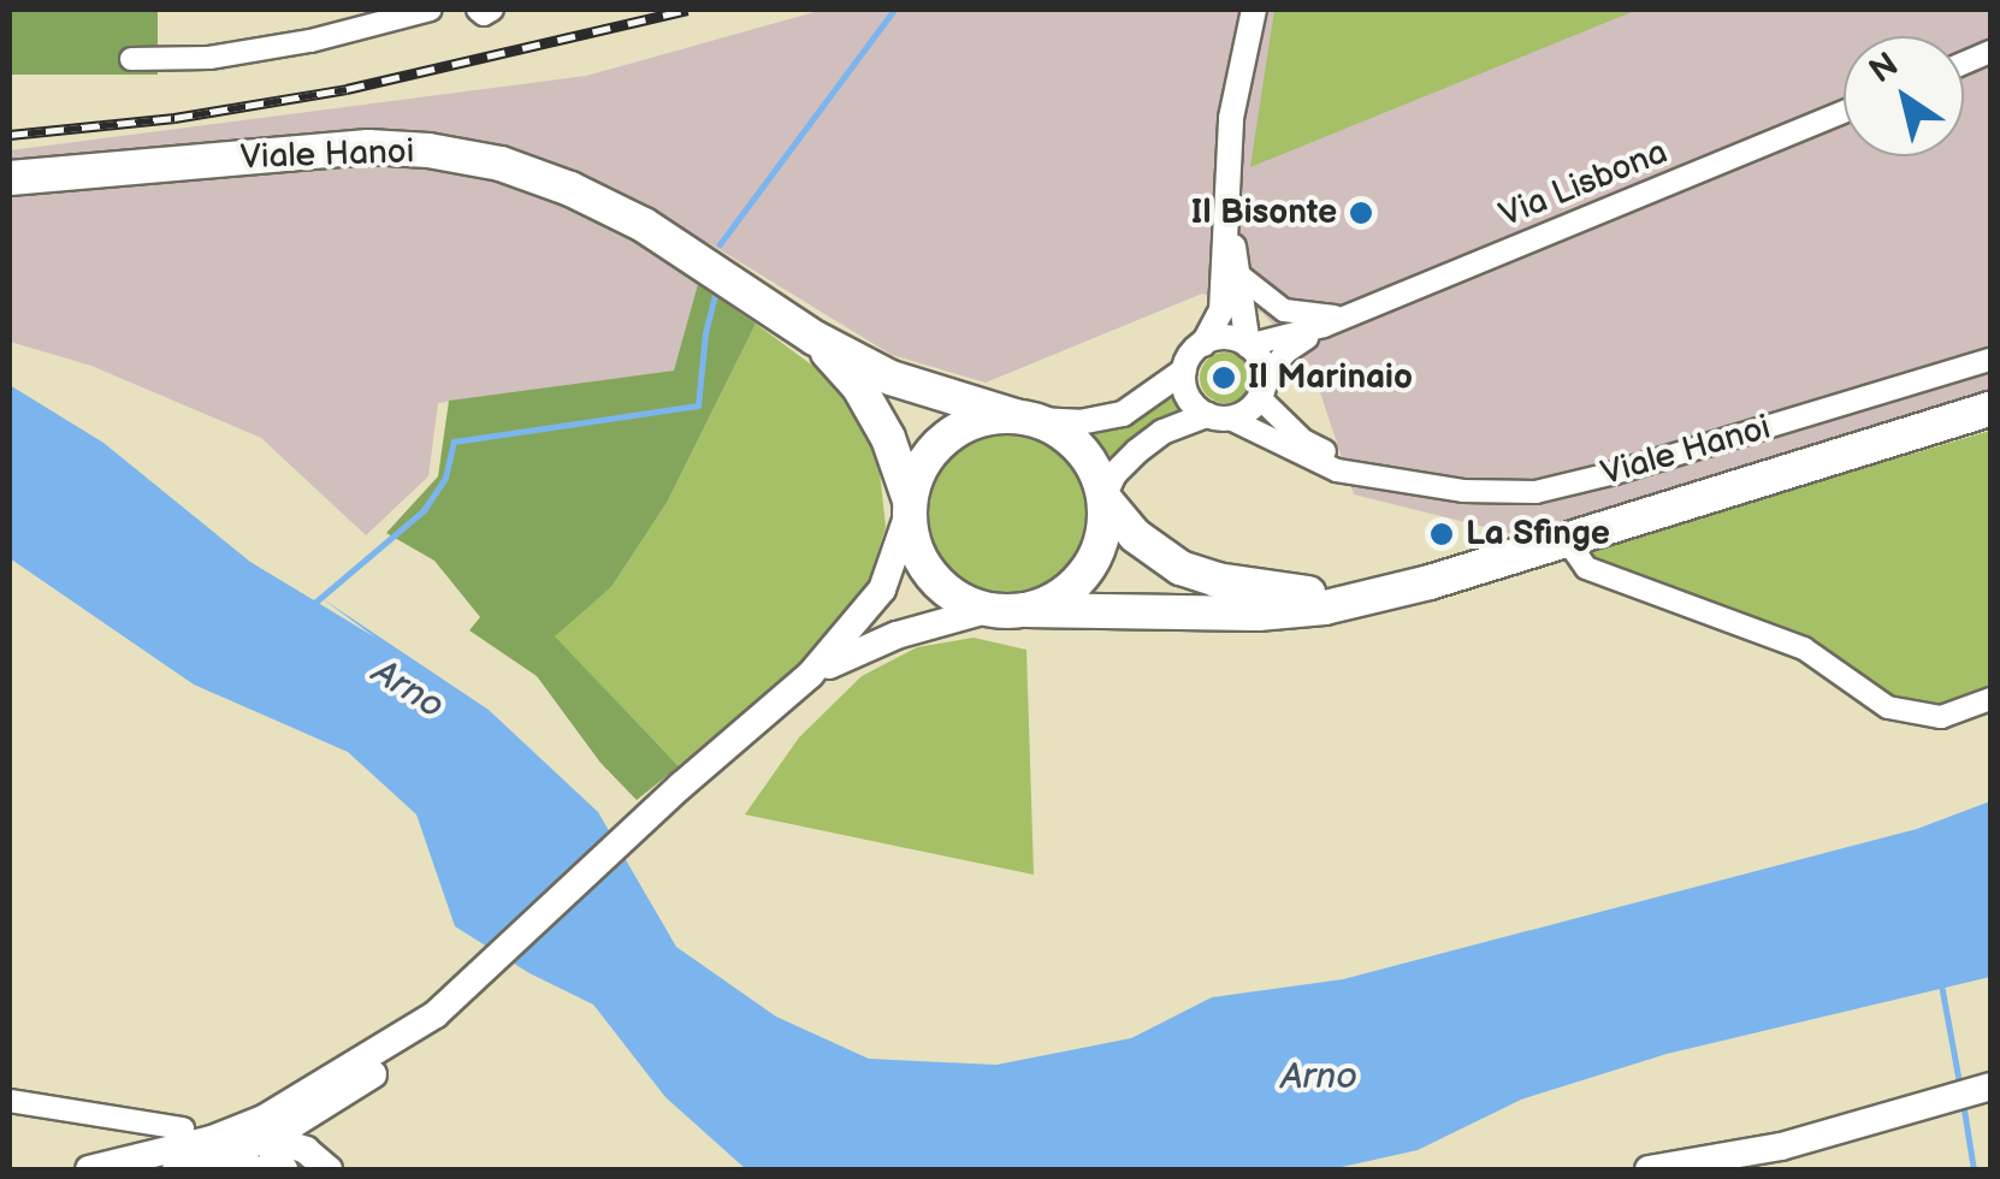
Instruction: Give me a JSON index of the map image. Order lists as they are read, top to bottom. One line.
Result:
{"streets":{"main road":["Viale Hanoi"],"street":["Via Lisbona"]},"crossings":[["Viale Hanoi","Via Lisbona"]],"water":["Arno"],"places":["Il Bisonte","Il Marinaio","La Sfinge"],"north":"top left"}
